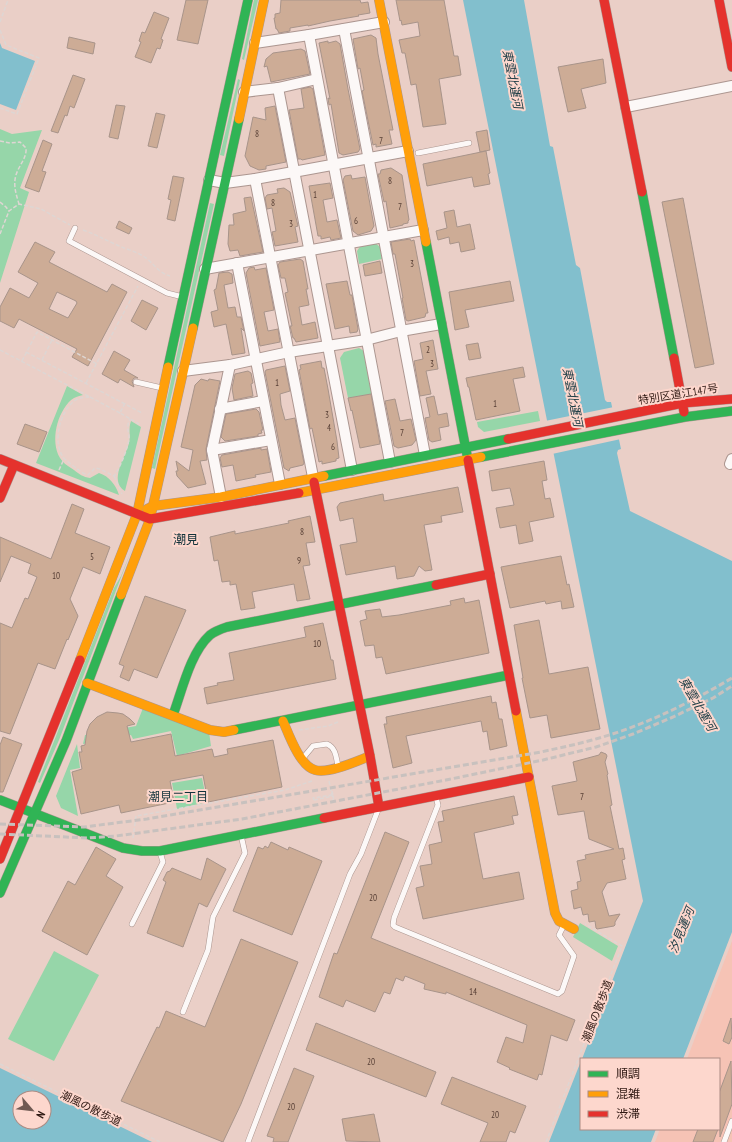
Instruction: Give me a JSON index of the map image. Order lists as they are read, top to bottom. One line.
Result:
{"streets":{"street":["特別区道江147号"],"path":["潮風の散歩道"]},"districts":["潮見","潮見二丁目"],"water":["東雲北運河","汐見運河"],"house_numbers":["8","7","8","1","8","7","6","3","3","2","3","1","1","3","4","7","6","8","5","9","10","10","7","20","14","20","20","20"],"legend":["順調","混雑","渋滞"],"north":"bottom right"}
